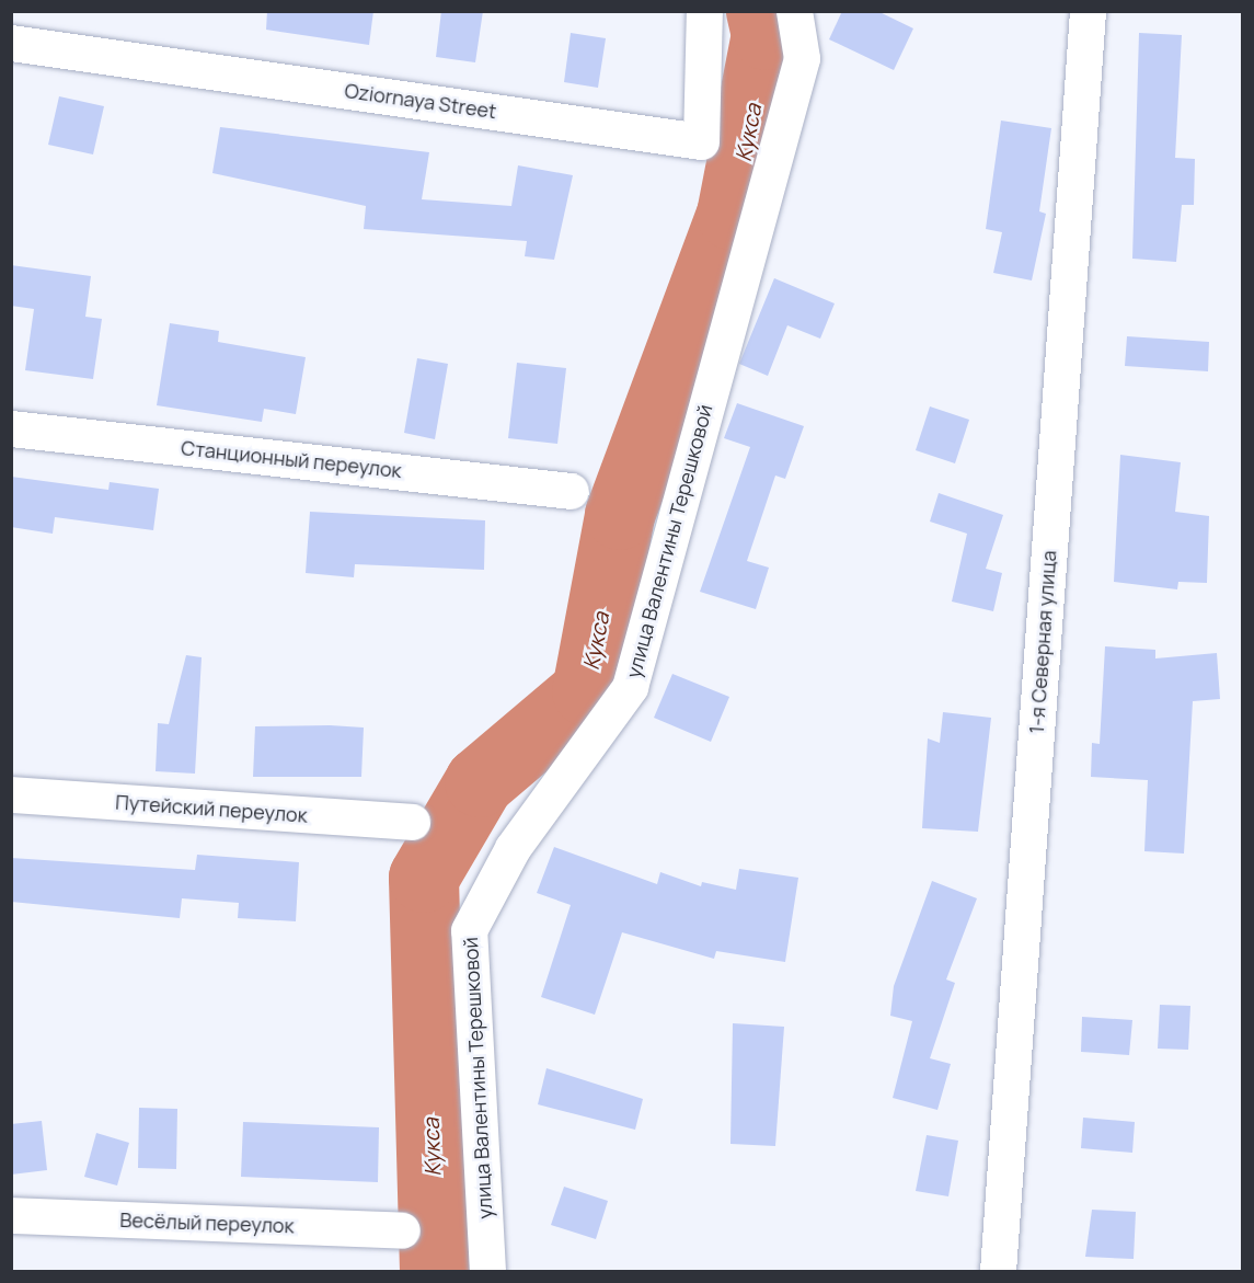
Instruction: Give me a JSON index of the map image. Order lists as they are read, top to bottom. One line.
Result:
{"streets":{"street":["Oziornaya Street","Станционный переулок","улица Валентины Терешковой","1-я Северная улица","Путейский переулок","Весёлый переулок"]},"water":["Кукса"]}
